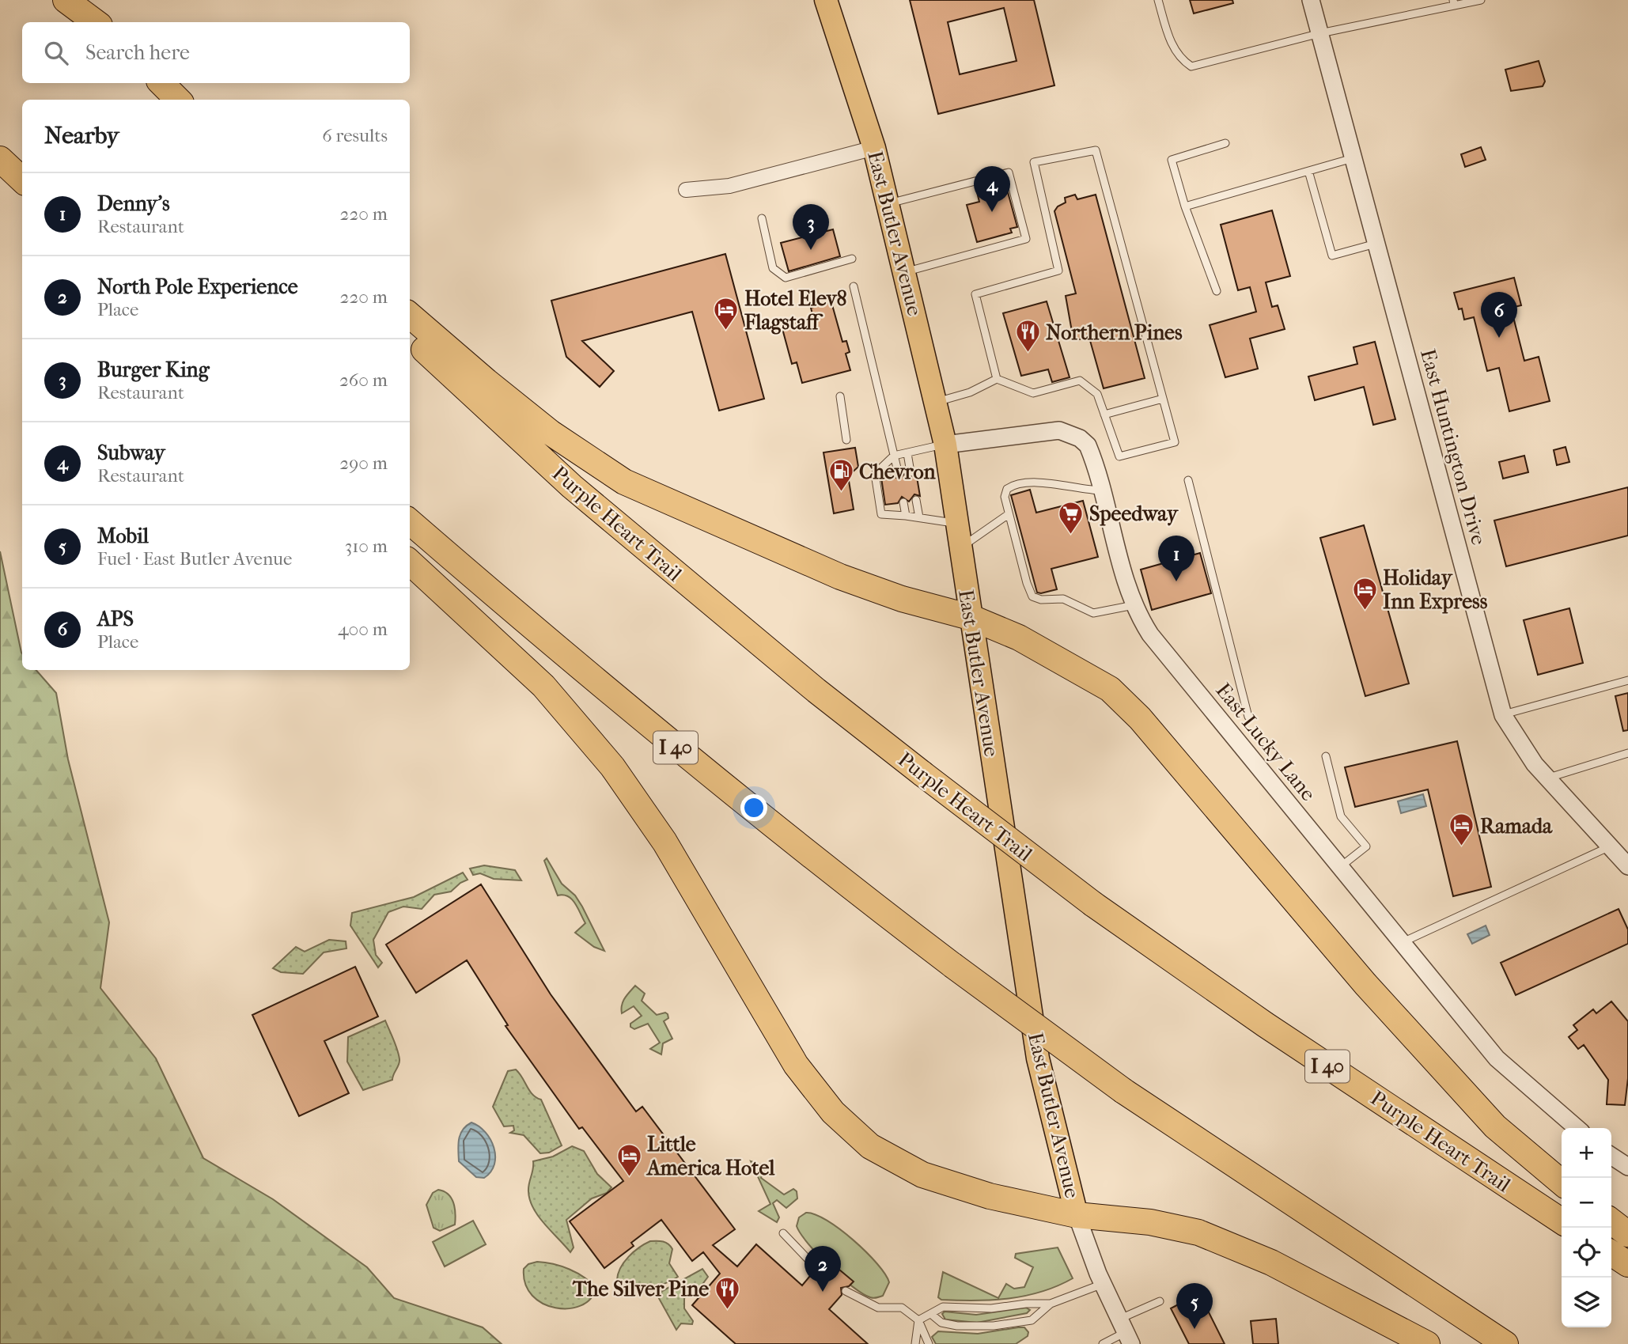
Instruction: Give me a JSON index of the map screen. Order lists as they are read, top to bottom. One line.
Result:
{"streets":{"highway":["Purple Heart Trail","I 40"],"main road":["East Butler Avenue"],"street":["East Huntington Drive","East Lucky Lane"]},"crossings":[["East Butler Avenue","East Lucky Lane"]],"places":{"hotel":["Hotel Elev8 Flagstaff","Holiday Inn Express","Ramada","Little America Hotel"],"restaurant":["Northern Pines","The Silver Pine"],"fuel station":["Chevron"],"supermarket":["Speedway"]},"page":{"search":"Search here","heading":["Nearby","6 results"],"pins":["4","3","6","1","2","5"],"list":[{"mark":"1","name":"Denny's","note":"Restaurant","value":"220 m"},{"mark":"2","name":"North Pole Experience","note":"Place","value":"220 m"},{"mark":"3","name":"Burger King","note":"Restaurant","value":"260 m"},{"mark":"4","name":"Subway","note":"Restaurant","value":"290 m"},{"mark":"5","name":"Mobil","note":"Fuel · East Butler Avenue","value":"310 m"},{"mark":"6","name":"APS","note":"Place","value":"400 m"}],"map_buttons":["+","−"]}}
